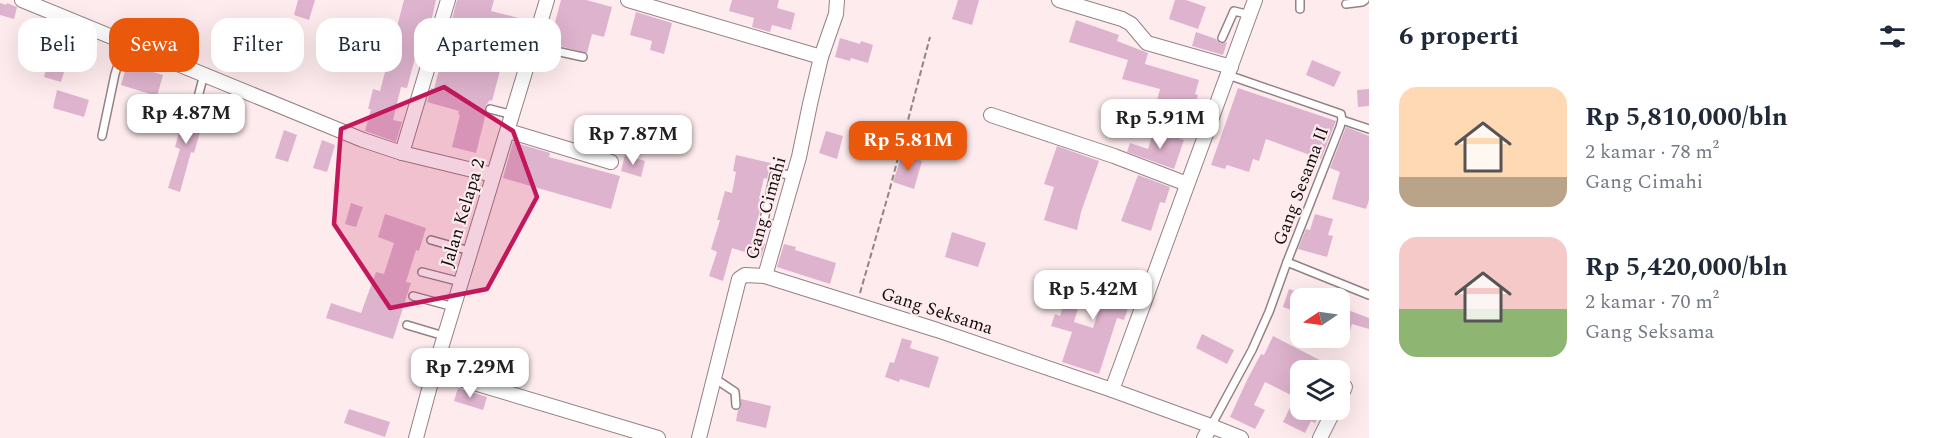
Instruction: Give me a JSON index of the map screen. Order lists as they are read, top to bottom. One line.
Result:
{"streets":{"street":["Gang Cimahi","Jalan Kelapa 2","Gang Seksama"],"lane":["Gang Sesama II"]},"crossings":[["Gang Cimahi","Gang Seksama"]],"north":"left","page":{"heading":"6 properti","chip":["Beli","Sewa","Filter","Baru","Apartemen"],"list":[{"name":"Rp 5,810,000/bln","note":"2 kamar · 78 m² · Gang Cimahi"},{"name":"Rp 5,420,000/bln","note":"2 kamar · 70 m² · Gang Seksama"}],"price":["Rp 4.87M","Rp 5.91M","Rp 7.87M","Rp 5.81M","Rp 5.42M","Rp 7.29M"]}}
